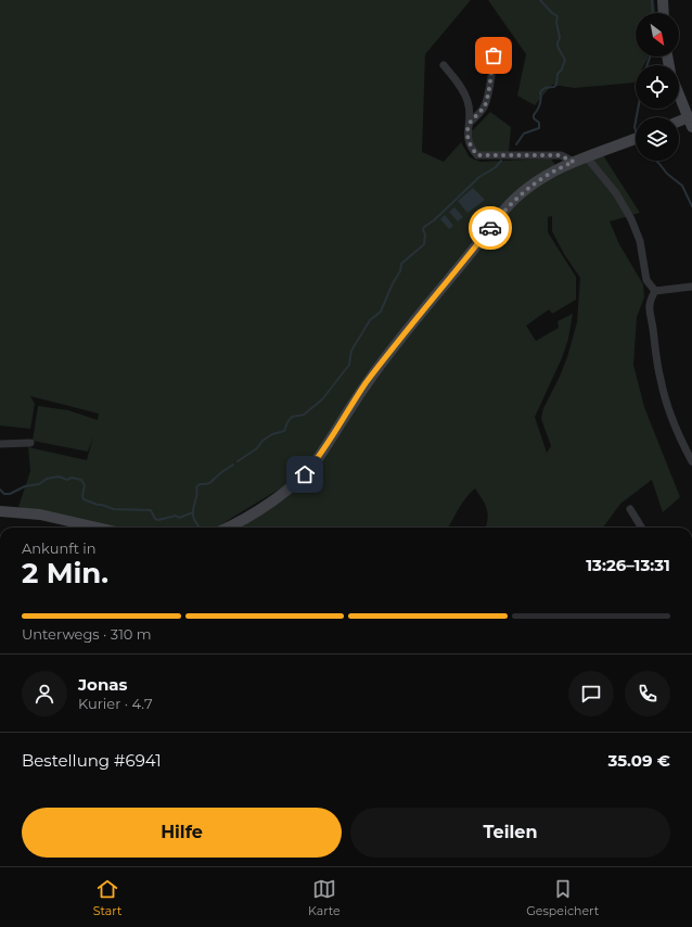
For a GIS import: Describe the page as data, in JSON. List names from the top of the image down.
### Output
{
  "north": "bottom right",
  "page": {
    "heading": ["2 Min.", "Ankunft in", "13:26–13:31"],
    "panel": [
      "Jonas",
      "Kurier · 4.7",
      "Bestellung #6941",
      "35.09 €"
    ],
    "bar": "Unterwegs · 310 m",
    "buttons": ["Hilfe", "Teilen"],
    "tabs": ["Start", "Karte", "Gespeichert"]
  }
}
